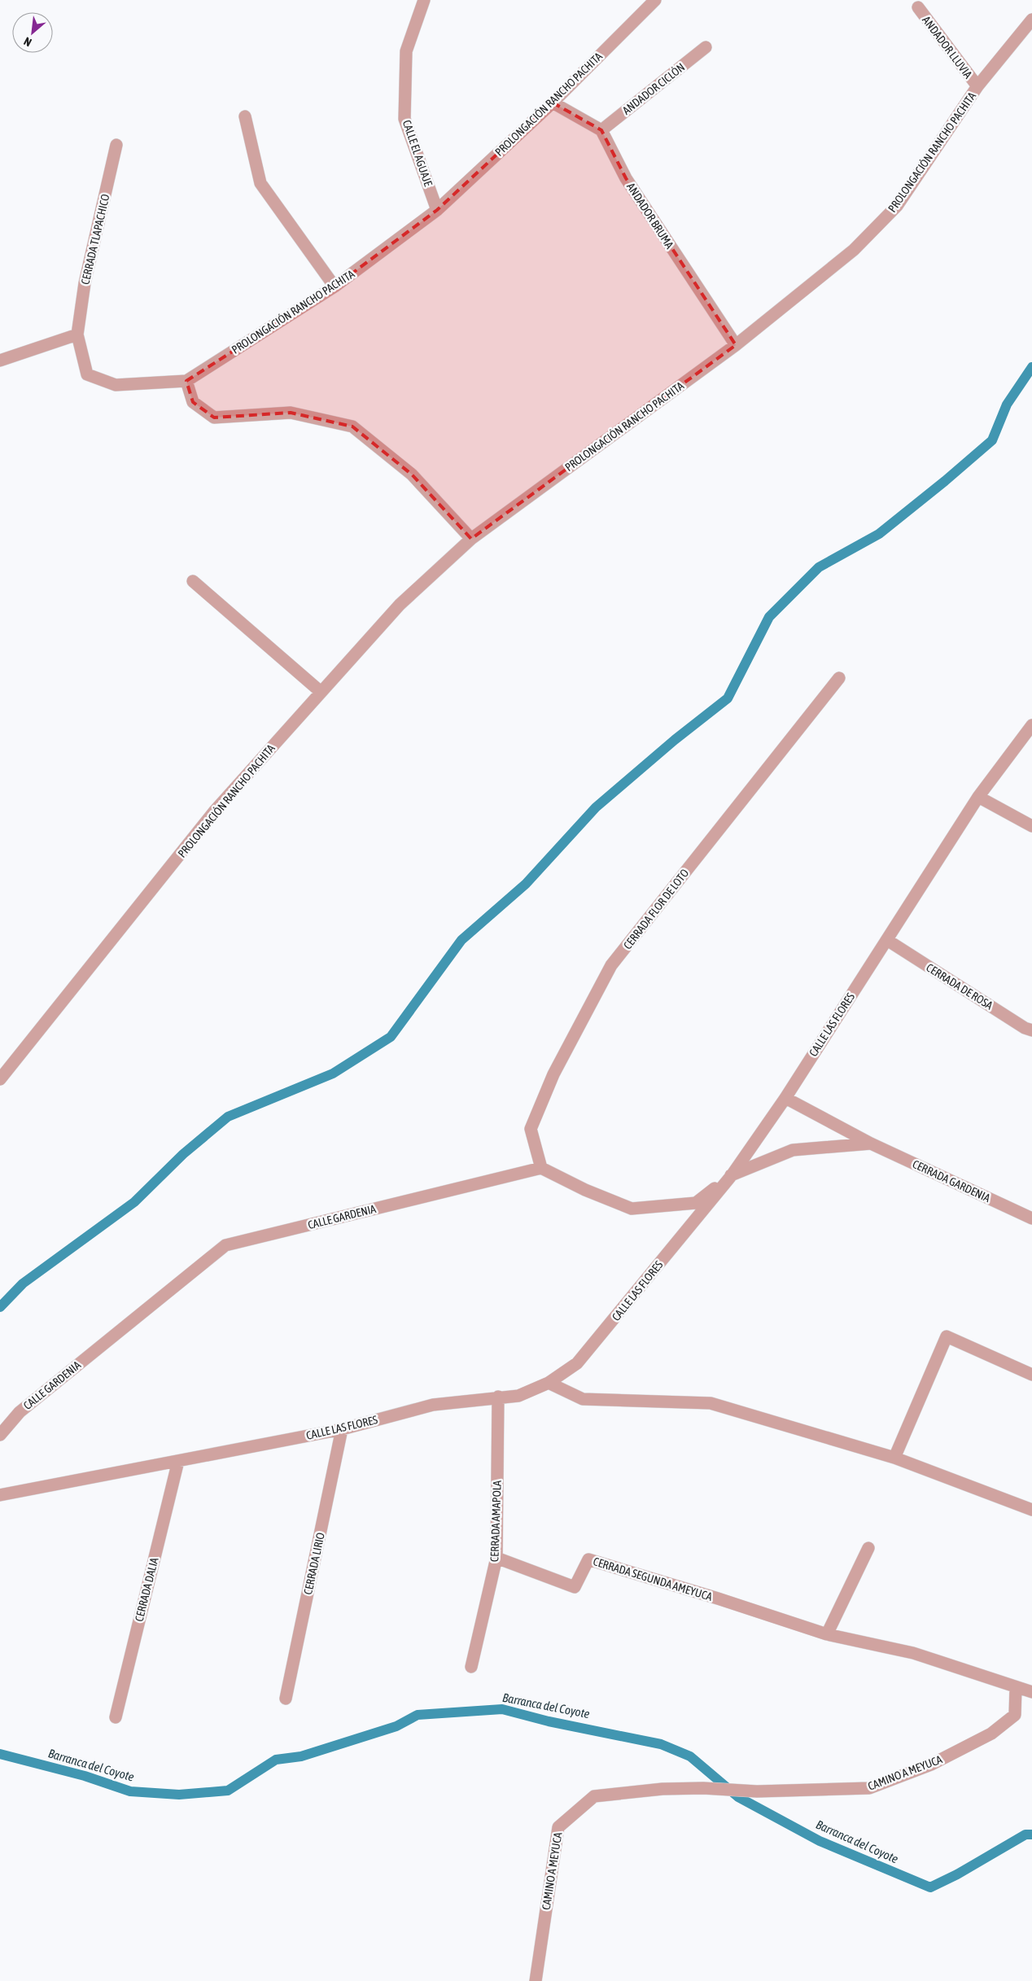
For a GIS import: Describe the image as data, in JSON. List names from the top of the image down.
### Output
{
  "streets": {
    "street": [
      "ANDADOR LLUVIA",
      "ANDADOR CICLÓN",
      "PROLONGACIÓN RANCHO PACHITA",
      "CALLE EL AGUAJE",
      "ANDADOR BRUMA",
      "CERRADA TLAPACHICO",
      "CERRADA FLOR DE LOTO",
      "CERRADA DE ROSA",
      "CALLE LAS FLORES",
      "CERRADA GARDENIA",
      "CALLE GARDENIA",
      "CERRADA AMAPOLA",
      "CERRADA LIRIO",
      "CERRADA SEGUNDA AMEYUCA",
      "CERRADA DALIA",
      "CAMINO A MEYUCA"
    ]
  },
  "crossings": [
    ["ANDADOR LLUVIA", "PROLONGACIÓN RANCHO PACHITA"],
    ["ANDADOR CICLÓN", "ANDADOR BRUMA"],
    ["PROLONGACIÓN RANCHO PACHITA", "CALLE EL AGUAJE"],
    ["PROLONGACIÓN RANCHO PACHITA", "ANDADOR BRUMA"],
    ["CERRADA FLOR DE LOTO", "CALLE GARDENIA"],
    ["CERRADA DE ROSA", "CALLE LAS FLORES"],
    ["CALLE LAS FLORES", "CERRADA GARDENIA"],
    ["CALLE LAS FLORES", "CERRADA AMAPOLA"],
    ["CALLE LAS FLORES", "CERRADA LIRIO"],
    ["CALLE LAS FLORES", "CERRADA DALIA"],
    ["CERRADA AMAPOLA", "CERRADA SEGUNDA AMEYUCA"],
    ["CERRADA SEGUNDA AMEYUCA", "CAMINO A MEYUCA"]
  ],
  "water": ["Barranca del Coyote"],
  "north": "bottom left"
}
